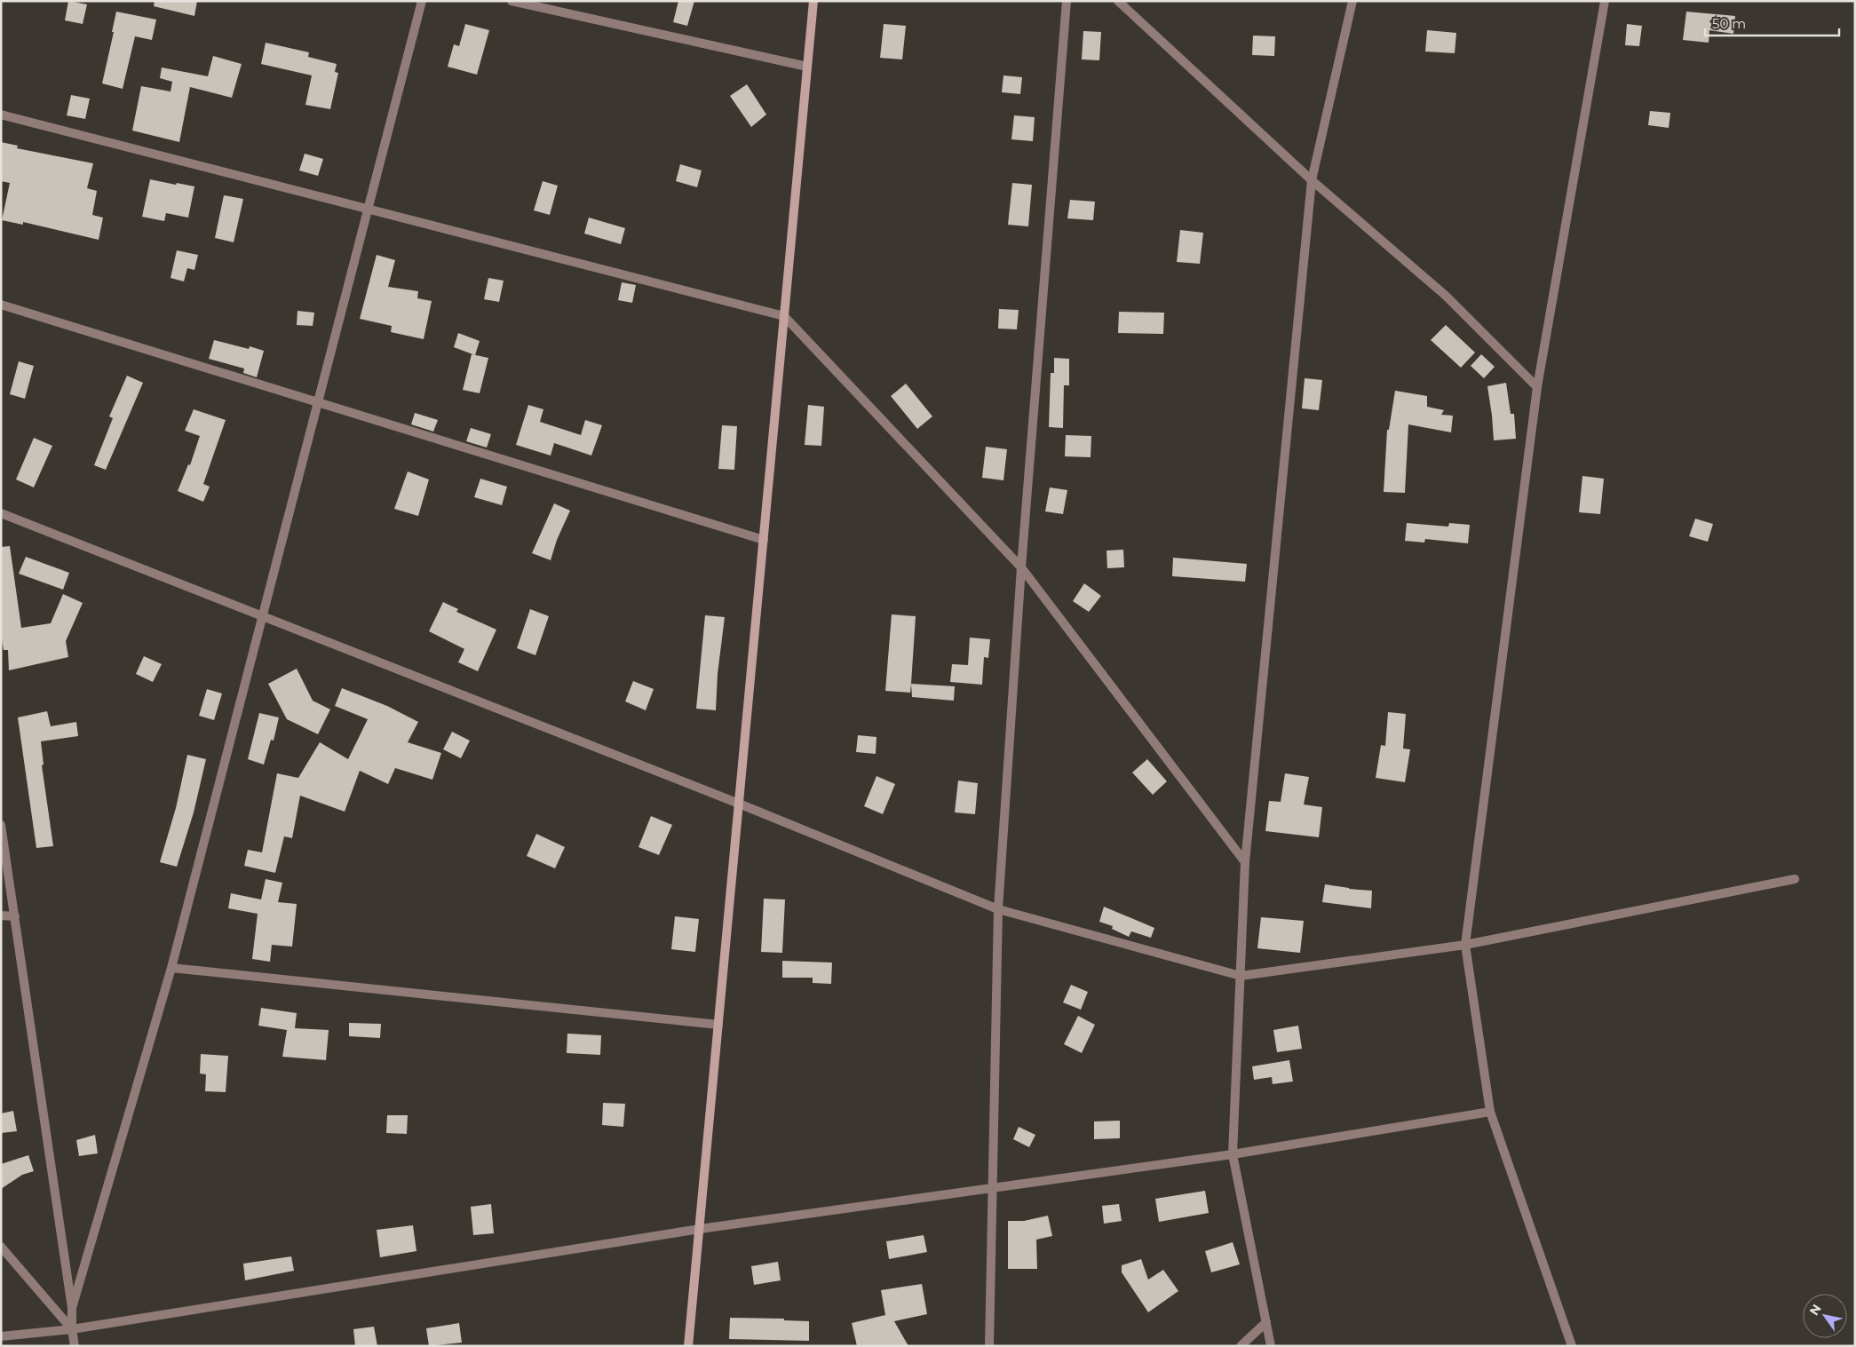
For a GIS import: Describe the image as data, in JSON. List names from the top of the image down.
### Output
{
  "scale_bar": "50 m",
  "north": "top left"
}
